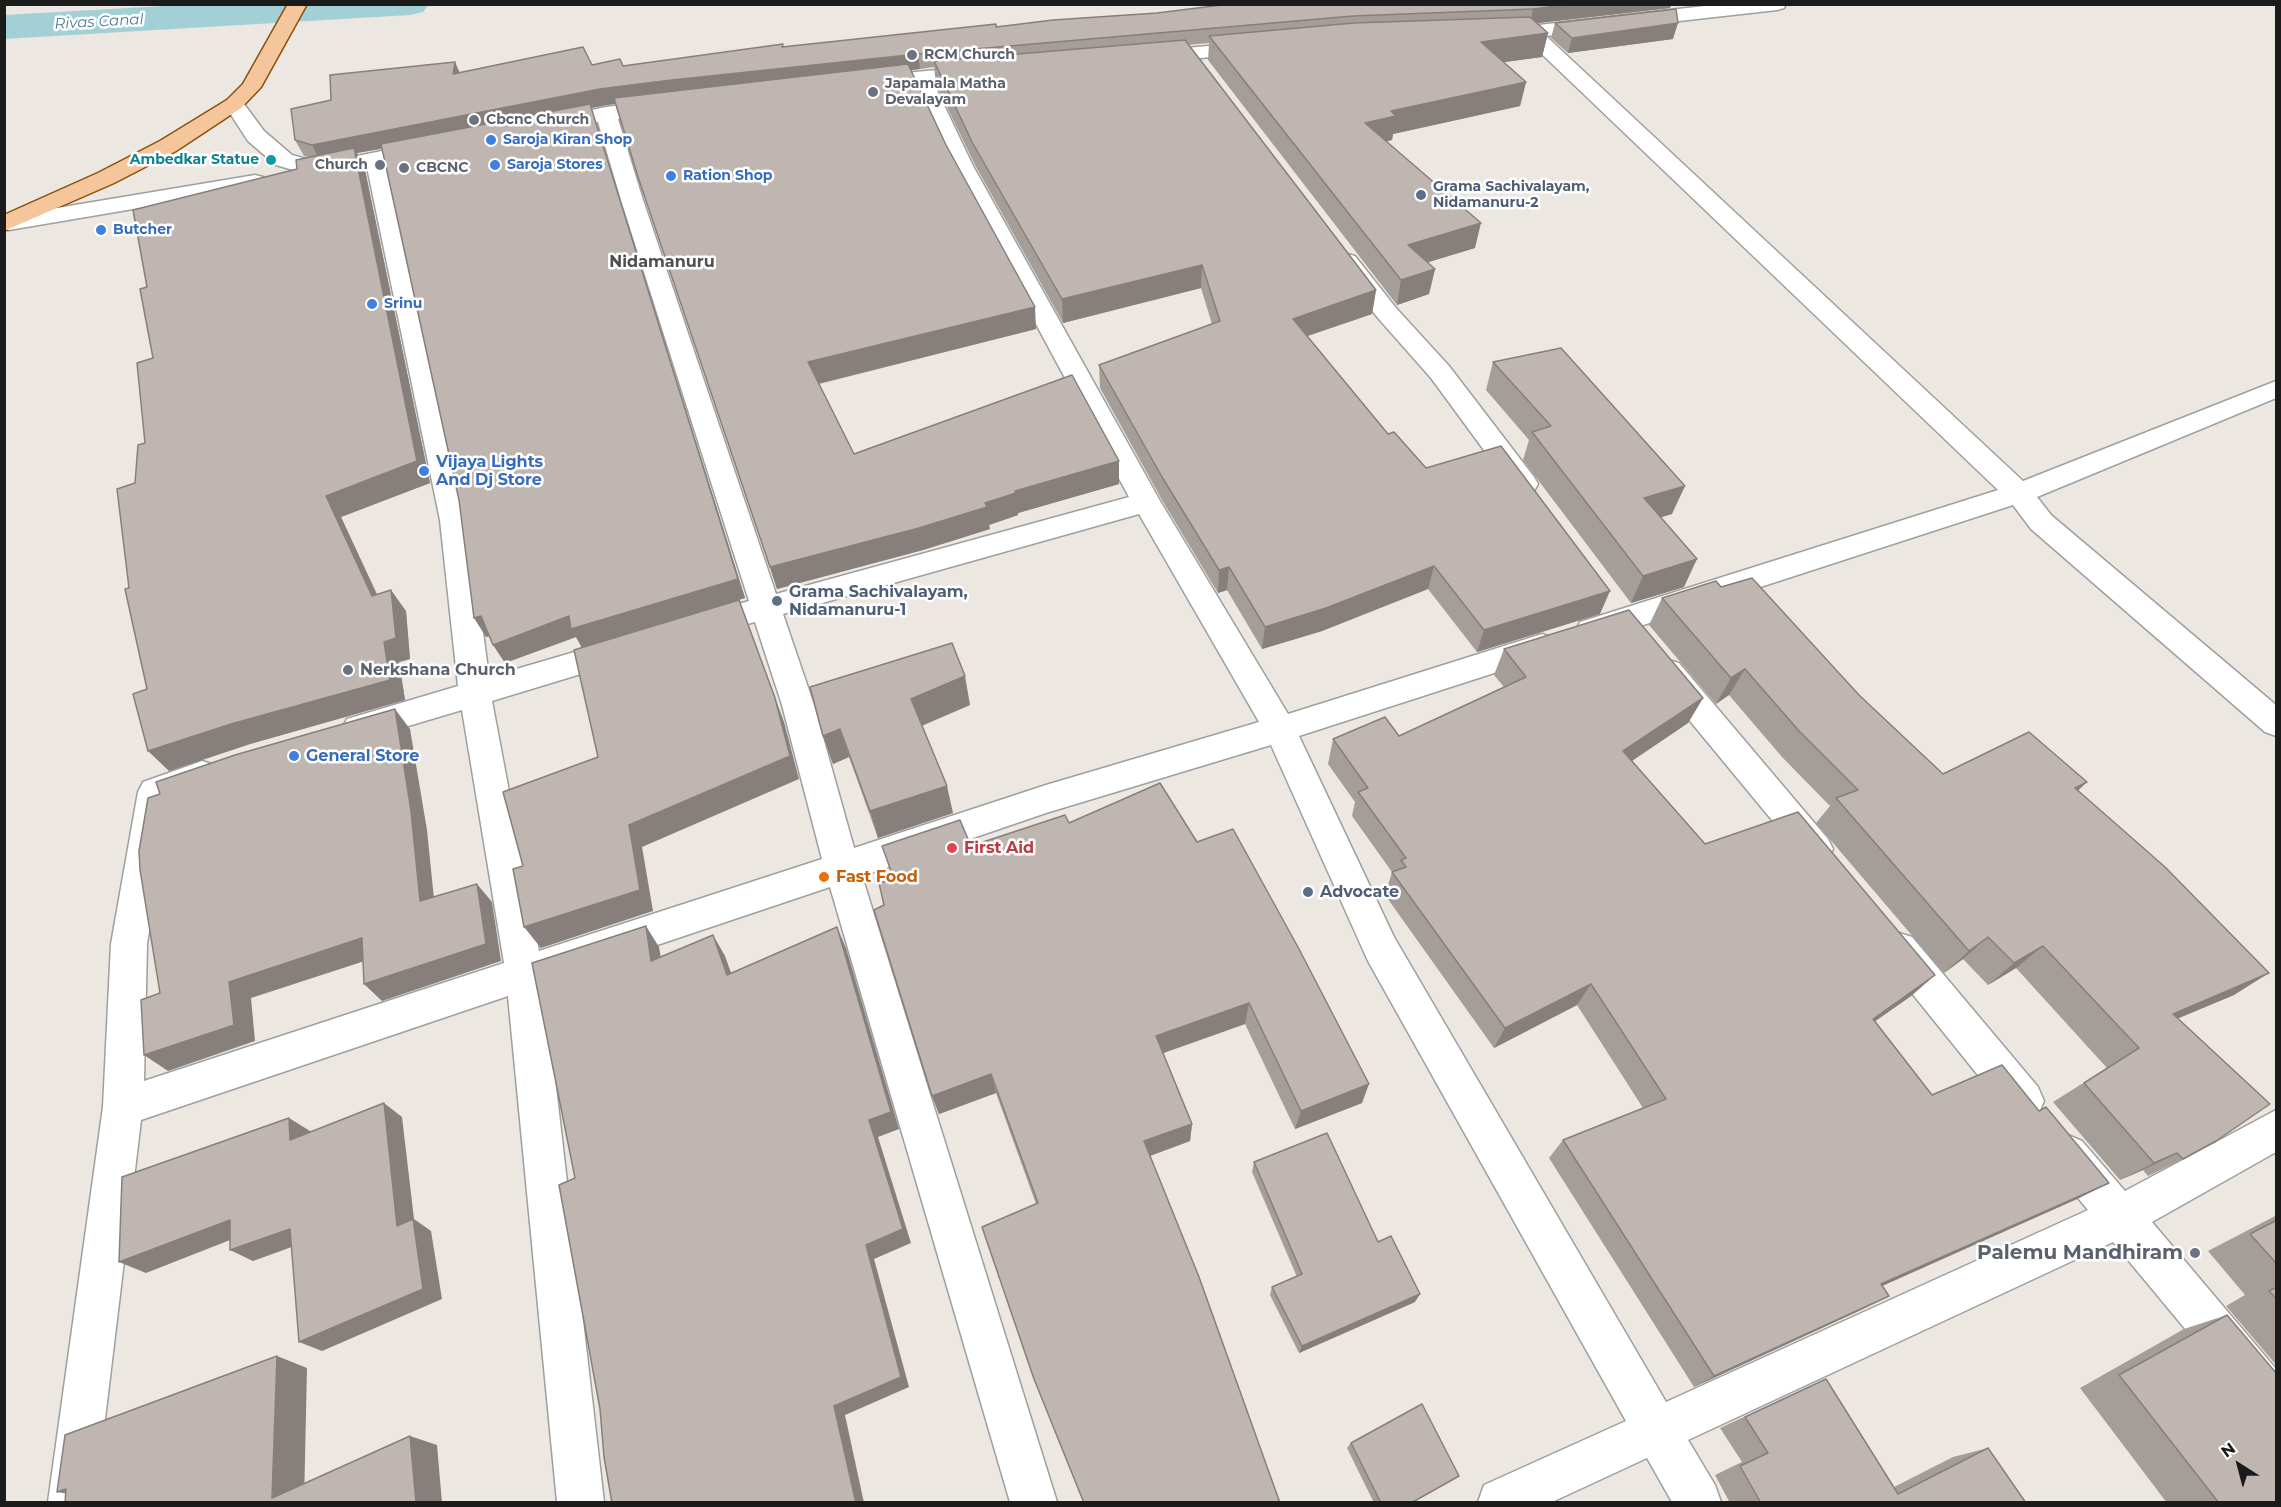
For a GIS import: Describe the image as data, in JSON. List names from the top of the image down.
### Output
{
  "districts": ["Nidamanuru"],
  "water": ["Rivas Canal"],
  "places": [
    "RCM Church",
    "Japamala Matha Devalayam",
    "Cbcnc Church",
    "Saroja Kiran Shop",
    "Ambedkar Statue",
    "Church",
    "Saroja Stores",
    "CBCNC",
    "Ration Shop",
    "Grama Sachivalayam, Nidamanuru-2",
    "Butcher",
    "Srinu",
    "Vijaya Lights And Dj Store",
    "Grama Sachivalayam, Nidamanuru-1",
    "Nerkshana Church",
    "General Store",
    "First Aid",
    "Fast Food",
    "Advocate",
    "Palemu Mandhiram"
  ],
  "north": "top left"
}
